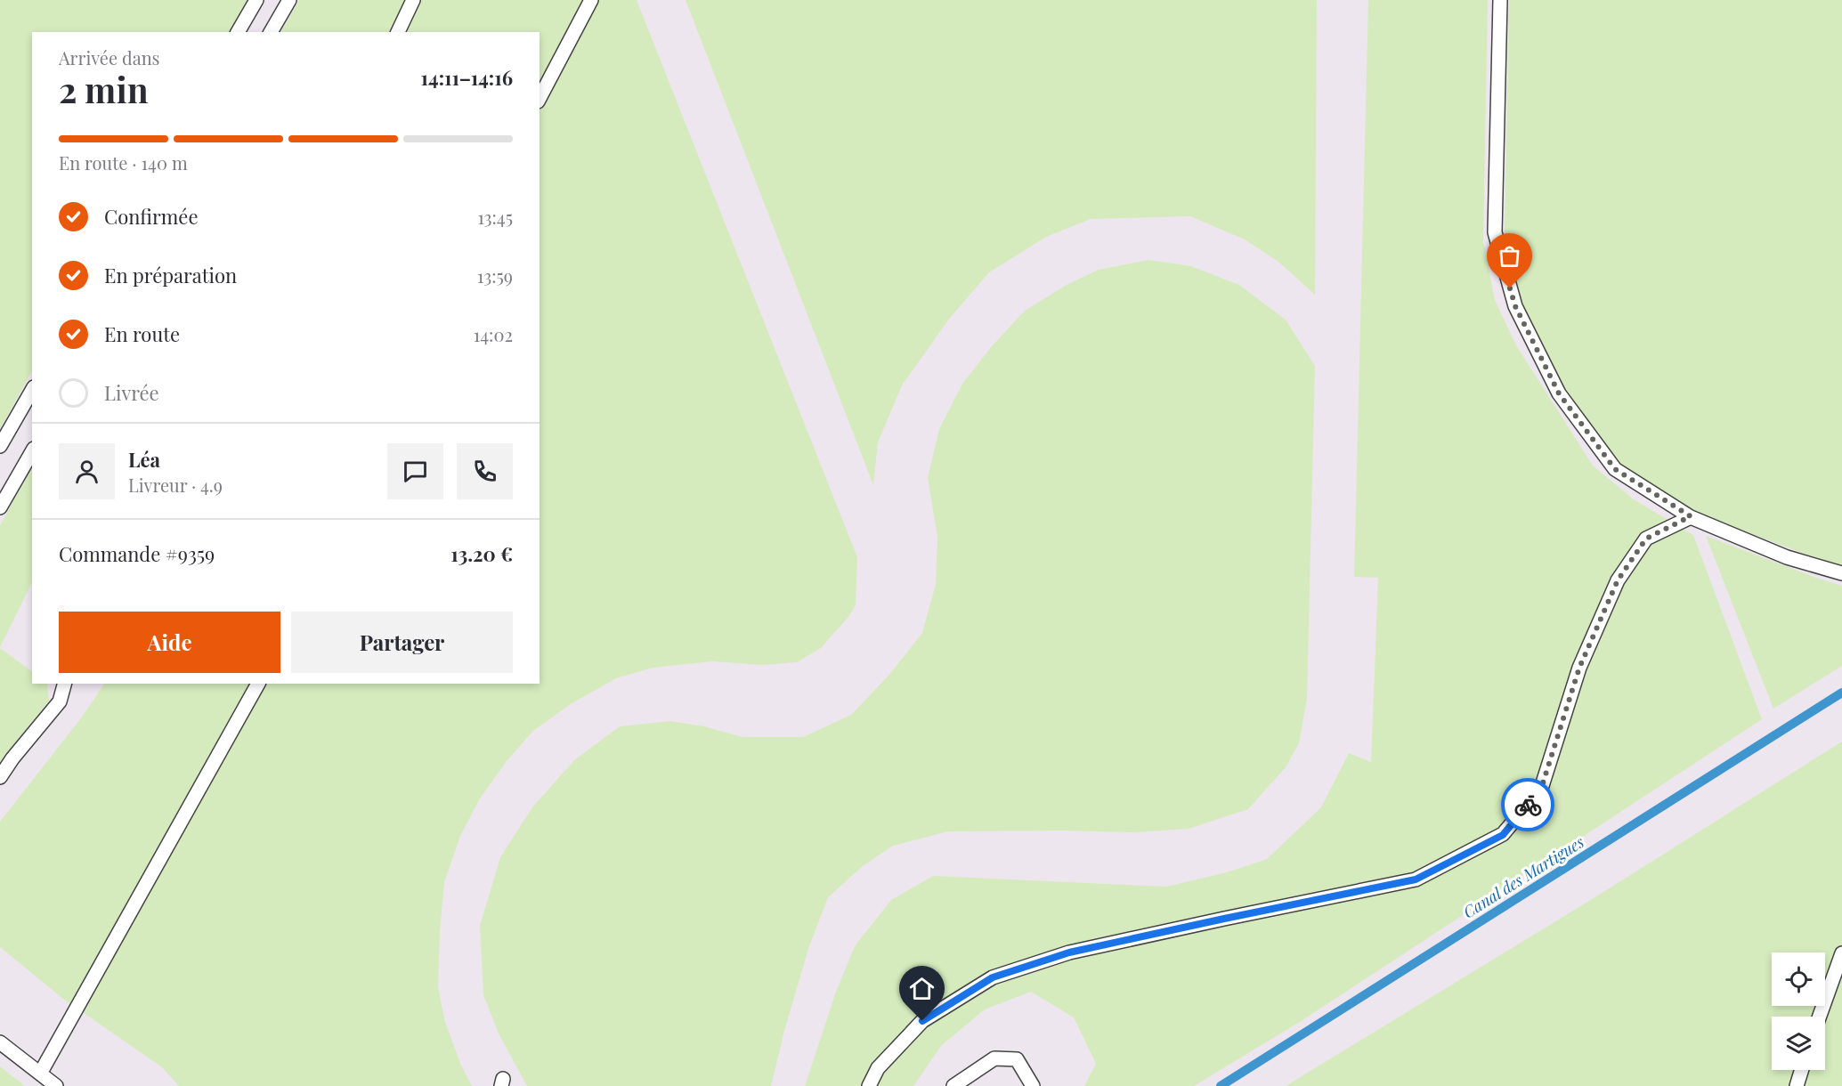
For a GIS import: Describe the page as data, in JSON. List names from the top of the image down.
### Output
{
  "water": ["Canal des Martigues"],
  "page": {
    "heading": ["2 min", "Arrivée dans", "14:11–14:16"],
    "panel": [
      "Léa",
      "Livreur · 4.9",
      "Commande #9359",
      "13.20 €"
    ],
    "bar": "En route · 140 m",
    "list": [
      ["Confirmée", "13:45"],
      ["En préparation", "13:59"],
      ["En route", "14:02"],
      "Livrée"
    ],
    "buttons": ["Aide", "Partager"]
  }
}
